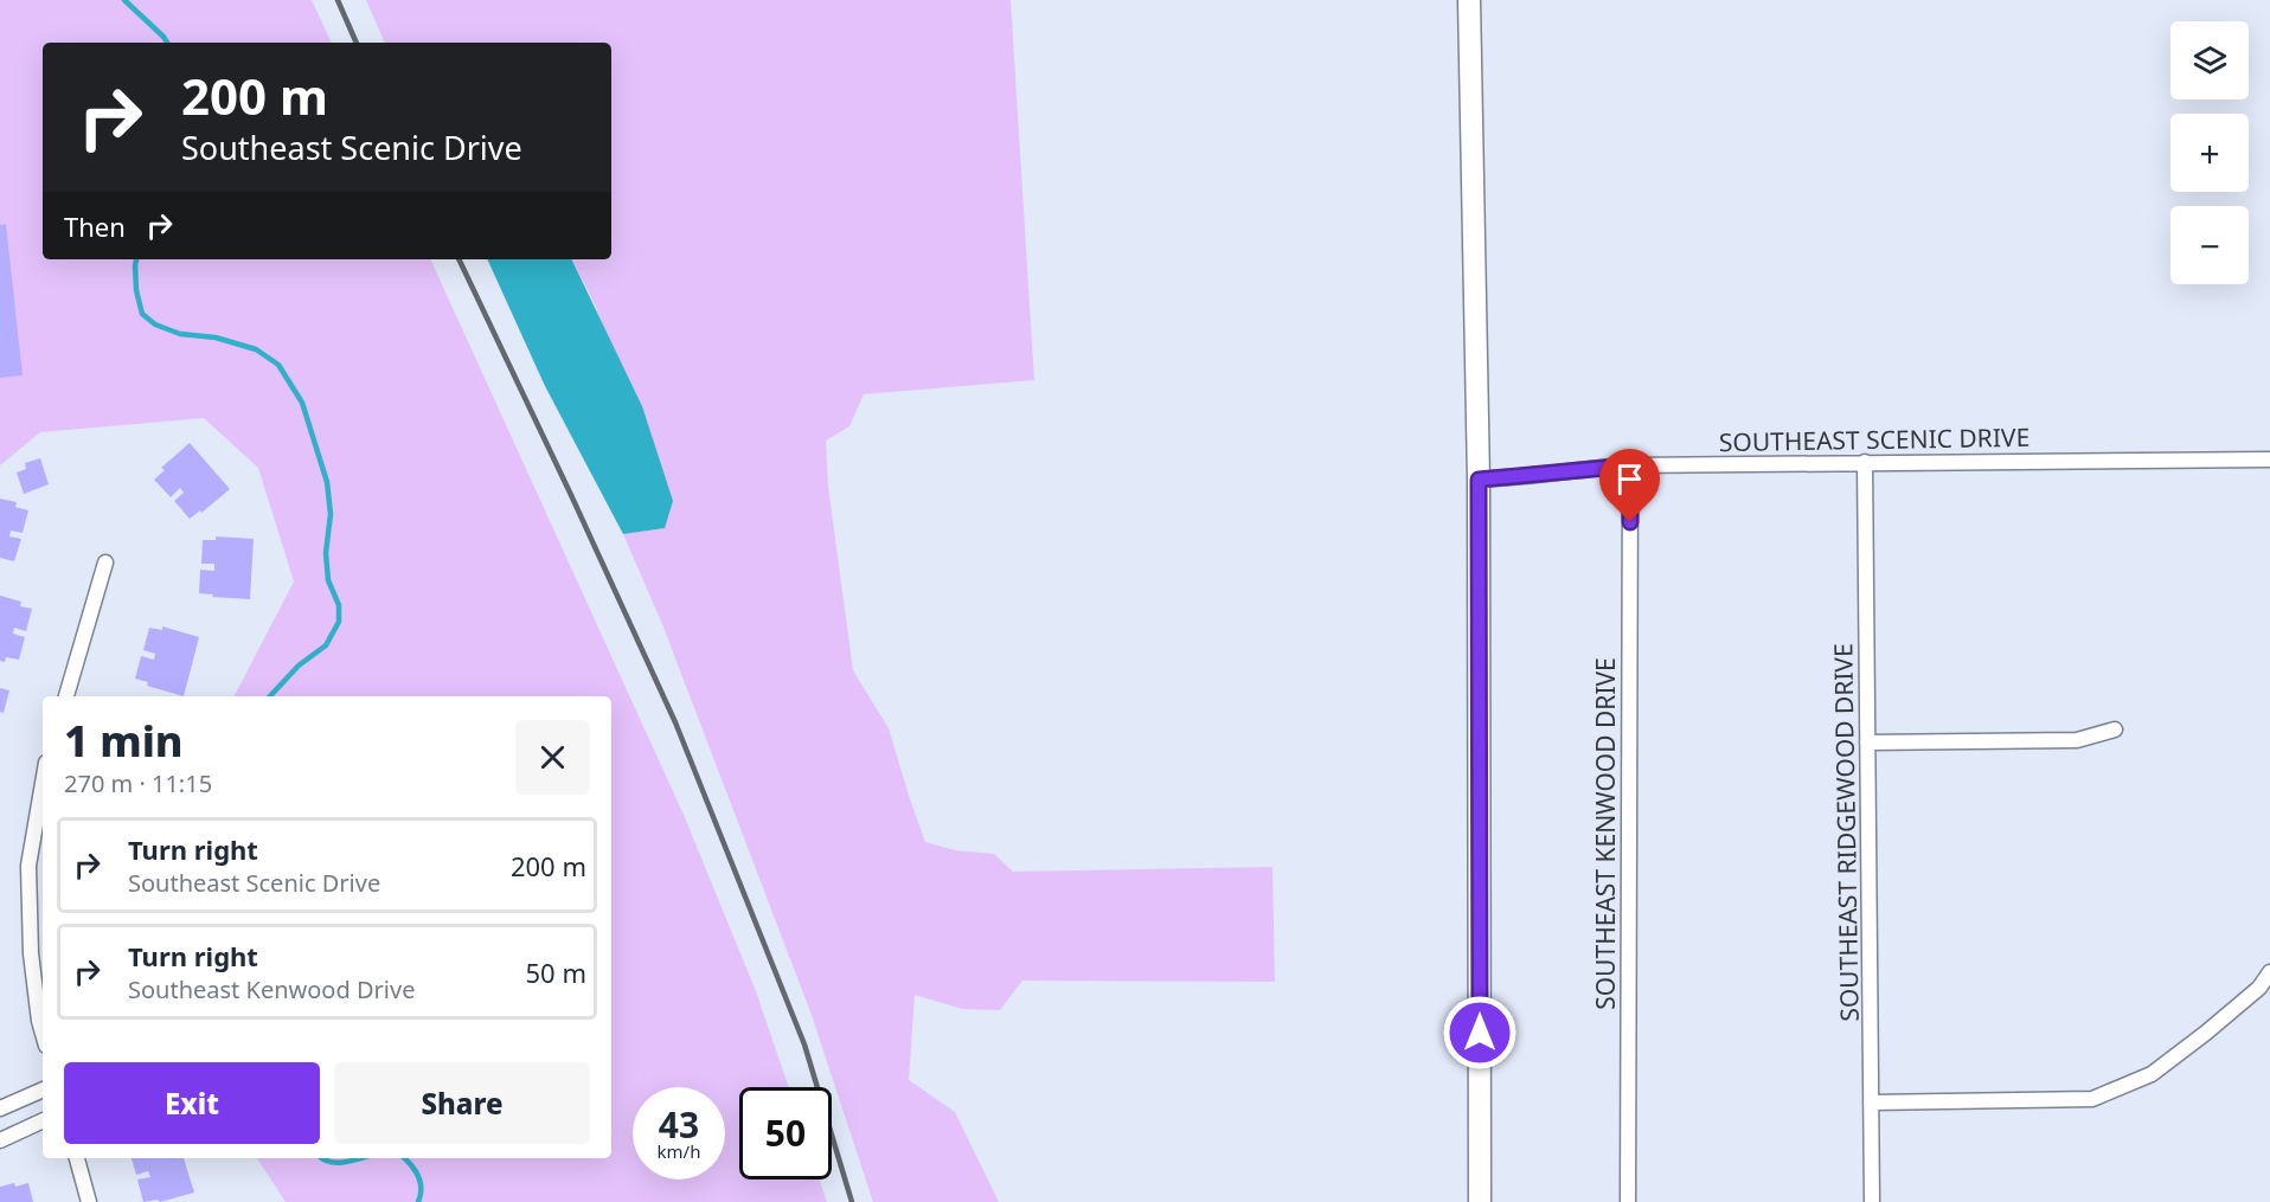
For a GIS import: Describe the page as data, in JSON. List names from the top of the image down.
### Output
{
  "streets": {
    "street": ["SOUTHEAST SCENIC DRIVE", "SOUTHEAST RIDGEWOOD DRIVE", "SOUTHEAST KENWOOD DRIVE"]
  },
  "crossings": [
    ["SOUTHEAST SCENIC DRIVE", "SOUTHEAST RIDGEWOOD DRIVE"],
    ["SOUTHEAST SCENIC DRIVE", "SOUTHEAST KENWOOD DRIVE"]
  ],
  "page": {
    "map_buttons": ["+", "−"],
    "turn": ["200 m", "Southeast Scenic Drive"],
    "then": "Then",
    "heading": ["1 min", "270 m · 11:15"],
    "list": [
      {
        "name": "Turn right",
        "note": "Southeast Scenic Drive",
        "value": "200 m"
      },
      {
        "name": "Turn right",
        "note": "Southeast Kenwood Drive",
        "value": "50 m"
      }
    ],
    "buttons": ["Exit", "Share"],
    "speed": "43 km/h",
    "limit": "50"
  }
}
